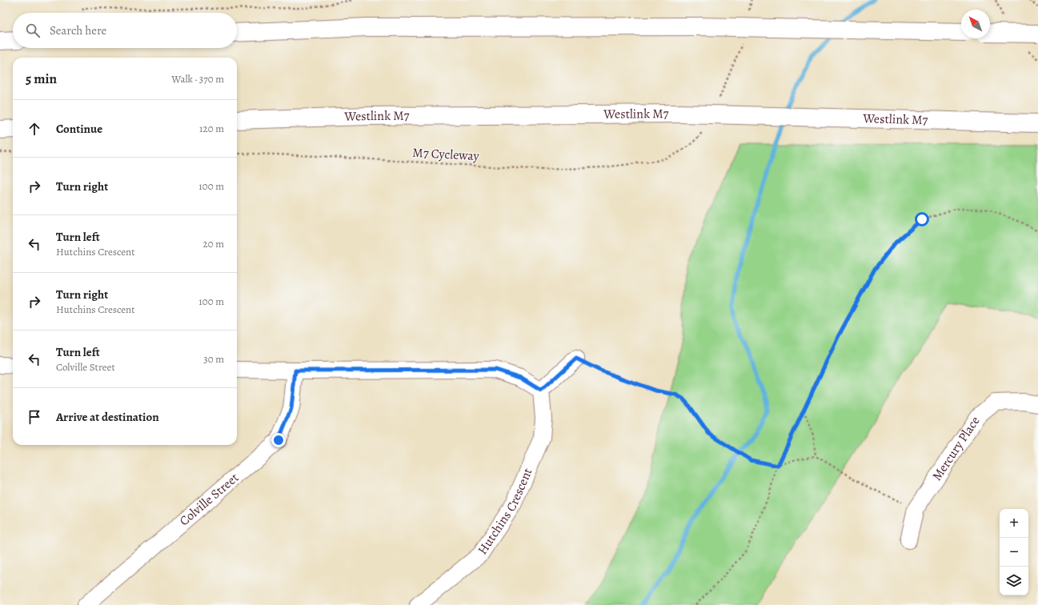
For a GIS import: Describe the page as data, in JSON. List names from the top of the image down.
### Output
{
  "streets": {
    "highway": ["Westlink M7"],
    "street": ["Mercury Place", "Colville Street", "Hutchins Crescent"],
    "path": ["M7 Cycleway"]
  },
  "north": "top left",
  "page": {
    "search": "Search here",
    "heading": ["5 min", "Walk · 370 m"],
    "list": [
      ["Continue", "120 m"],
      ["Turn right", "100 m"],
      ["Turn left", "Hutchins Crescent", "20 m"],
      ["Turn right", "Hutchins Crescent", "100 m"],
      ["Turn left", "Colville Street", "30 m"],
      "Arrive at destination"
    ],
    "map_buttons": ["+", "−"]
  }
}
